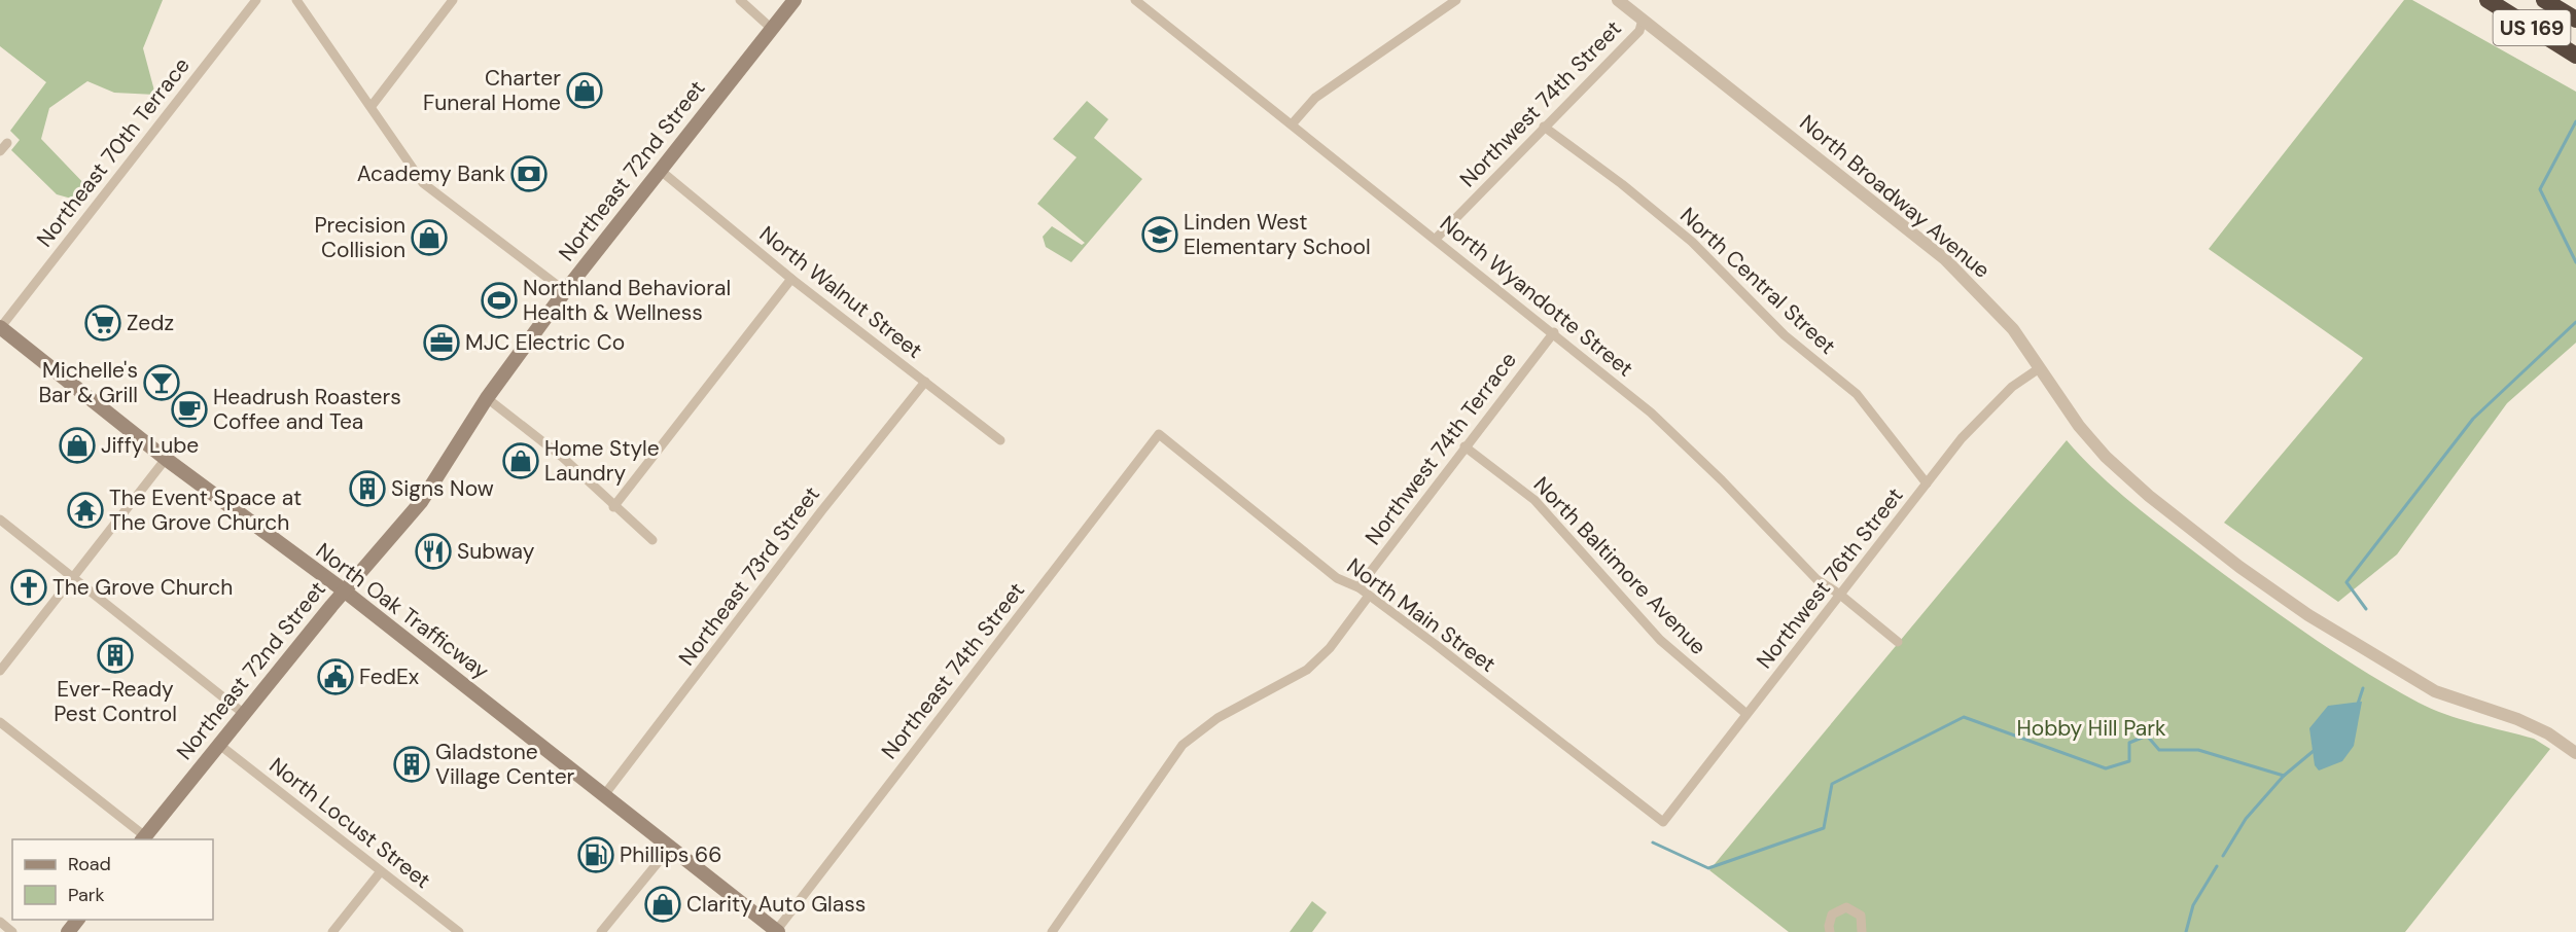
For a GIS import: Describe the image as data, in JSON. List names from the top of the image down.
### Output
{
  "streets": {
    "highway": ["US 169"],
    "main road": ["Northeast 72nd Street", "North Oak Trafficway"],
    "street": [
      "Northwest 74th Street",
      "Northeast 70th Terrace",
      "North Broadway Avenue",
      "North Central Street",
      "North Walnut Street",
      "North Wyandotte Street",
      "Northwest 74th Terrace",
      "North Baltimore Avenue",
      "Northeast 73rd Street",
      "Northwest 76th Street",
      "North Main Street",
      "Northeast 74th Street",
      "North Locust Street"
    ]
  },
  "crossings": [
    ["Northwest 74th Street", "North Broadway Avenue"],
    ["Northwest 74th Street", "North Central Street"],
    ["Northwest 74th Street", "North Wyandotte Street"],
    ["Northeast 70th Terrace", "North Oak Trafficway"],
    ["Northeast 72nd Street", "North Walnut Street"],
    ["Northeast 72nd Street", "North Oak Trafficway"],
    ["Northeast 72nd Street", "North Locust Street"],
    ["North Broadway Avenue", "Northwest 76th Street"],
    ["North Central Street", "Northwest 76th Street"],
    ["North Walnut Street", "Northeast 73rd Street"],
    ["North Wyandotte Street", "Northwest 74th Terrace"],
    ["North Wyandotte Street", "Northwest 76th Street"],
    ["Northwest 74th Terrace", "North Baltimore Avenue"],
    ["Northwest 74th Terrace", "North Main Street"],
    ["North Baltimore Avenue", "Northwest 76th Street"],
    ["Northeast 73rd Street", "North Oak Trafficway"],
    ["Northwest 76th Street", "North Main Street"],
    ["North Oak Trafficway", "Northeast 74th Street"],
    ["North Main Street", "Northeast 74th Street"]
  ],
  "parks": ["Hobby Hill Park"],
  "places": {
    "shop": [
      "Charter Funeral Home",
      "Precision Collision",
      "Jiffy Lube",
      "Home Style Laundry",
      "Clarity Auto Glass"
    ],
    "bank": ["Academy Bank"],
    "school or university": ["Linden West Elementary School"],
    "sports": ["Northland Behavioral Health & Wellness"],
    "supermarket": ["Zedz"],
    "office": ["MJC Electric Co"],
    "bar": ["Michelle's Bar & Grill"],
    "cafe": ["Headrush Roasters Coffee and Tea"],
    "building": ["Signs Now", "Ever-Ready Pest Control", "Gladstone Village Center"],
    "temple": ["The Event Space at The Grove Church"],
    "restaurant": ["Subway"],
    "church": ["The Grove Church"],
    "public building": ["FedEx"],
    "fuel station": ["Phillips 66"]
  },
  "legend": ["Road", "Park"]
}
